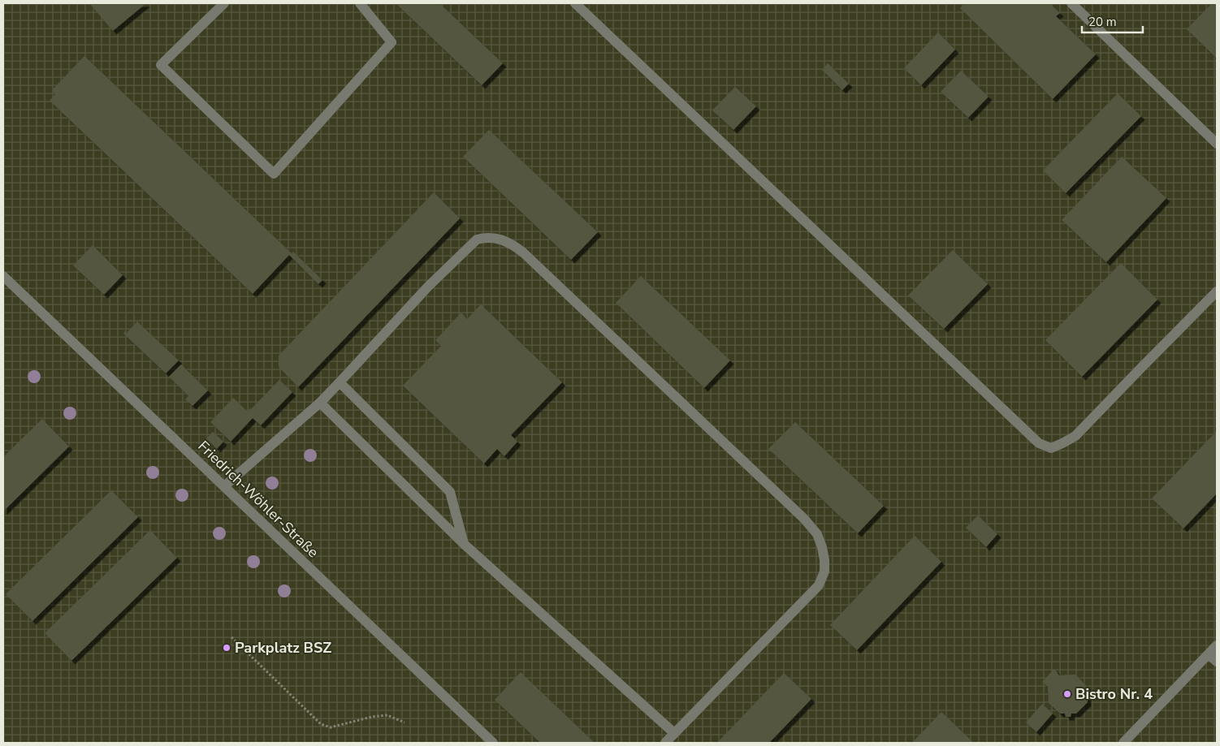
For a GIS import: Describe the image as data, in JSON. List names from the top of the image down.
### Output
{
  "streets": {
    "street": ["Friedrich-Wöhler-Straße"]
  },
  "places": ["Parkplatz BSZ", "Bistro Nr. 4"],
  "scale_bar": "20 m"
}
